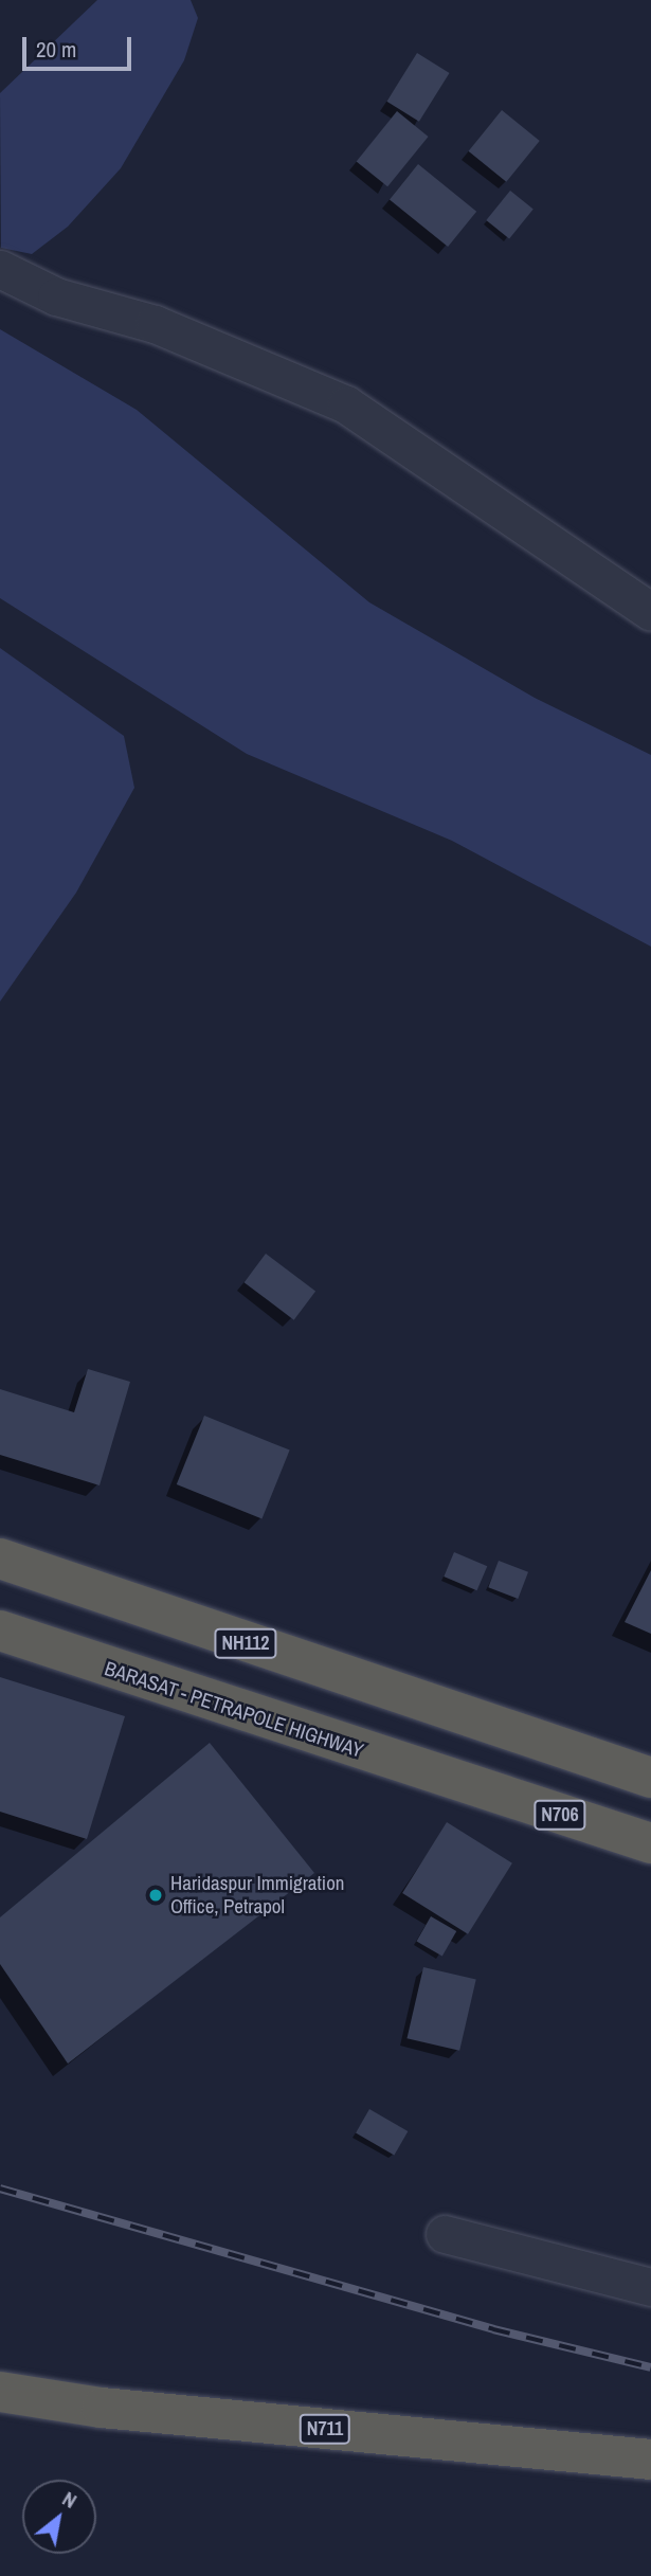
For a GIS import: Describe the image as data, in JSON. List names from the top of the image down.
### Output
{
  "streets": {
    "highway": [
      "NH112",
      "BARASAT - PETRAPOLE HIGHWAY",
      "N706",
      "N711"
    ]
  },
  "places": ["Haridaspur Immigration Office, Petrapol"],
  "scale_bar": "20 m",
  "north": "top right"
}
